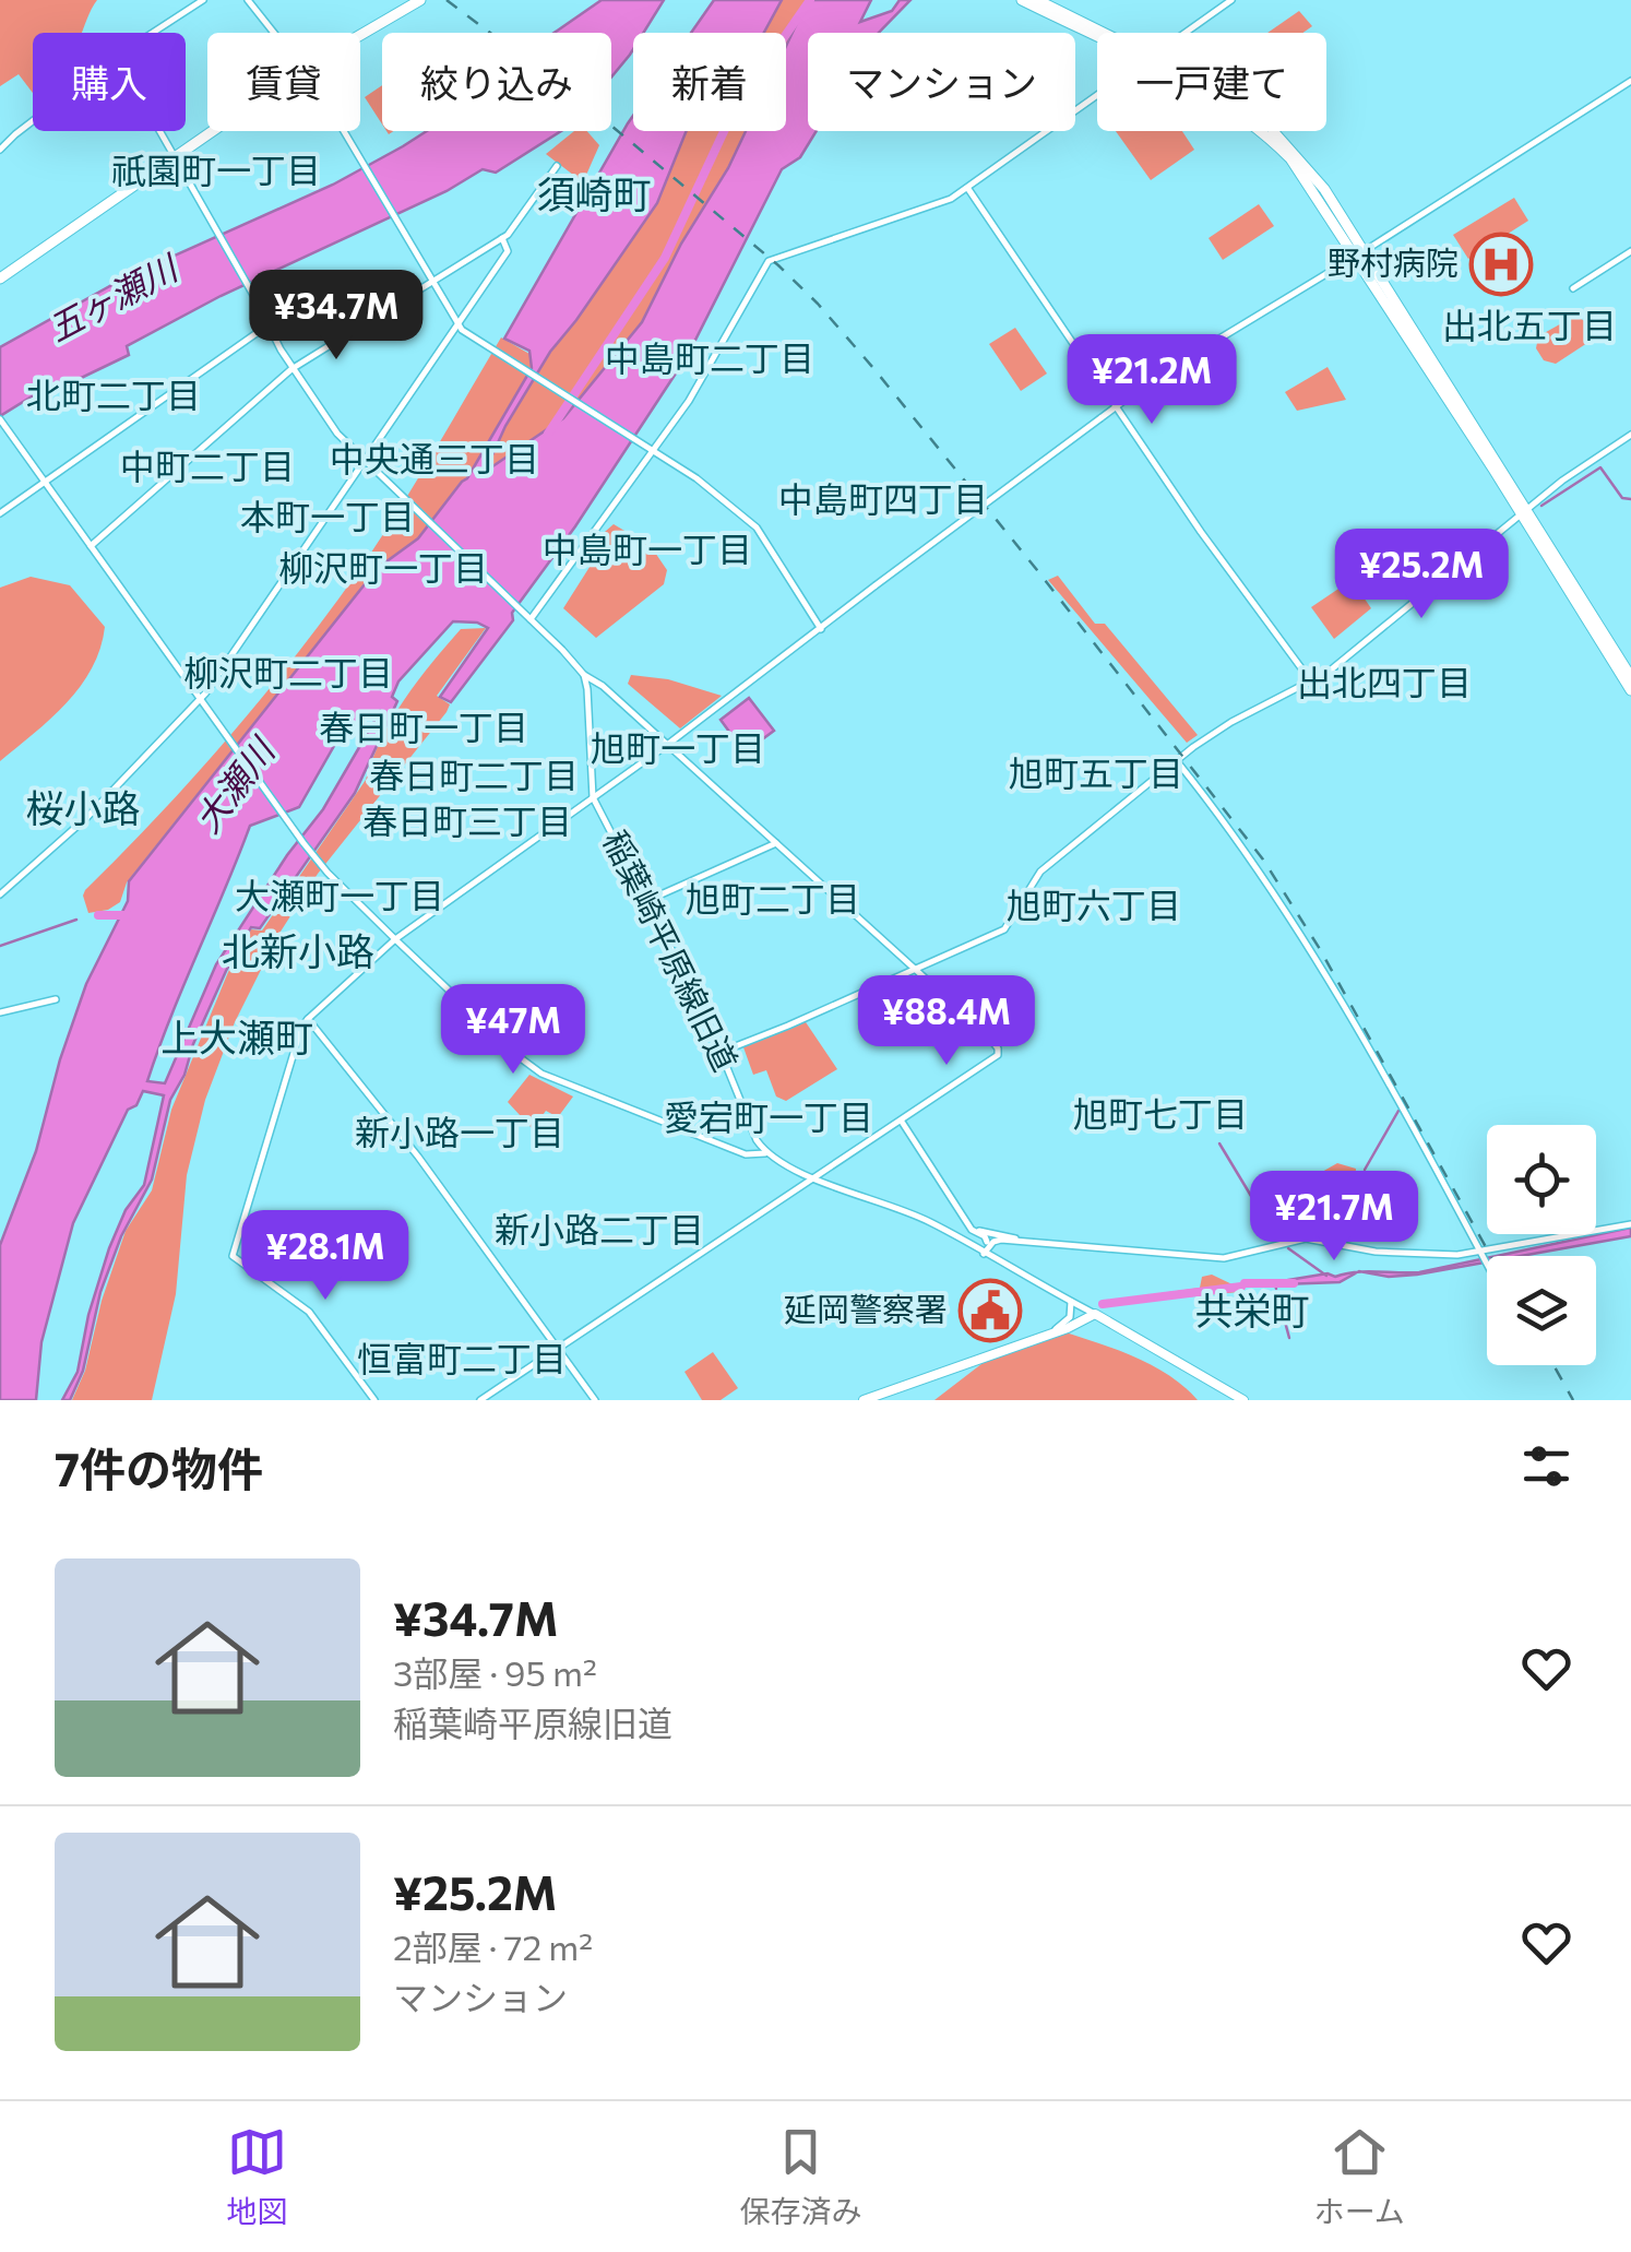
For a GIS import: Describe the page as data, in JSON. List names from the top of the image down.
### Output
{
  "streets": {
    "street": ["稲葉崎平原線旧道"]
  },
  "districts": [
    "祇園町一丁目",
    "須崎町",
    "出北五丁目",
    "中島町二丁目",
    "北町二丁目",
    "中央通三丁目",
    "中町二丁目",
    "中島町四丁目",
    "本町一丁目",
    "中島町一丁目",
    "柳沢町一丁目",
    "柳沢町二丁目",
    "出北四丁目",
    "春日町一丁目",
    "旭町一丁目",
    "旭町五丁目",
    "春日町二丁目",
    "桜小路",
    "春日町三丁目",
    "大瀬町一丁目",
    "旭町二丁目",
    "旭町六丁目",
    "北新小路",
    "上大瀬町",
    "旭町七丁目",
    "愛宕町一丁目",
    "新小路一丁目",
    "新小路二丁目",
    "共栄町",
    "恒富町二丁目"
  ],
  "water": ["五ヶ瀬川", "大瀬川"],
  "places": {
    "hospital": ["野村病院"],
    "public building": ["延岡警察署"]
  },
  "page": {
    "chip": [
      "購入",
      "賃貸",
      "絞り込み",
      "新着",
      "マンション",
      "一戸建て"
    ],
    "price": [
      "¥34.7M",
      "¥21.2M",
      "¥25.2M",
      "¥88.4M",
      "¥47M",
      "¥21.7M",
      "¥28.1M"
    ],
    "heading": "7件の物件",
    "list": [
      {
        "name": "¥34.7M",
        "note": "3部屋 · 95 m² · 稲葉崎平原線旧道"
      },
      {
        "name": "¥25.2M",
        "note": "2部屋 · 72 m² · マンション"
      }
    ],
    "tabs": ["地図", "保存済み", "ホーム"]
  }
}
